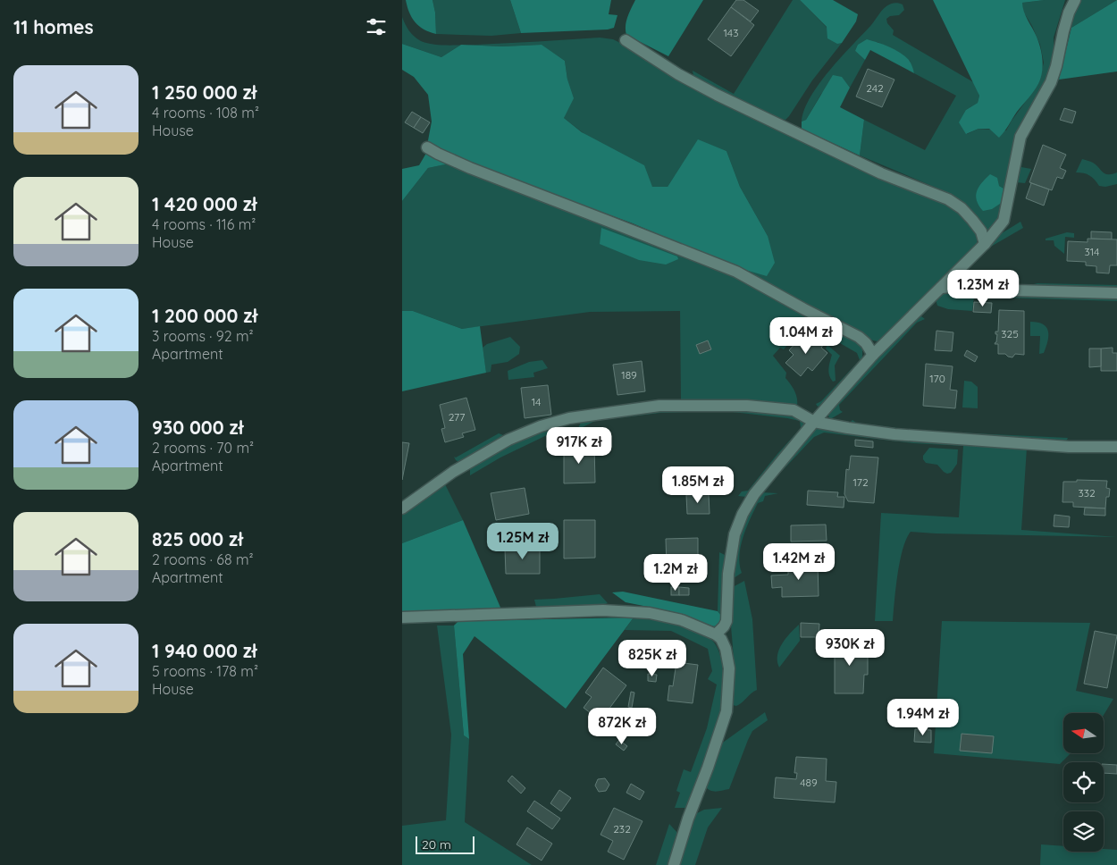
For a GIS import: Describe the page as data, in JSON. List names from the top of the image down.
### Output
{
  "house_numbers": [
    "143",
    "242",
    "314",
    "325",
    "189",
    "170",
    "14",
    "277",
    "172",
    "332",
    "489",
    "232"
  ],
  "scale_bar": "20 m",
  "north": "left",
  "page": {
    "heading": "11 homes",
    "list": [
      {
        "name": "1 250 000 zł",
        "note": "4 rooms · 108 m² · House"
      },
      {
        "name": "1 420 000 zł",
        "note": "4 rooms · 116 m² · House"
      },
      {
        "name": "1 200 000 zł",
        "note": "3 rooms · 92 m² · Apartment"
      },
      {
        "name": "930 000 zł",
        "note": "2 rooms · 70 m² · Apartment"
      },
      {
        "name": "825 000 zł",
        "note": "2 rooms · 68 m² · Apartment"
      },
      {
        "name": "1 940 000 zł",
        "note": "5 rooms · 178 m² · House"
      }
    ],
    "price": [
      "1.23M zł",
      "1.04M zł",
      "917K zł",
      "1.85M zł",
      "1.25M zł",
      "1.42M zł",
      "1.2M zł",
      "930K zł",
      "825K zł",
      "1.94M zł",
      "872K zł"
    ],
    "scale": "20 m"
  }
}
